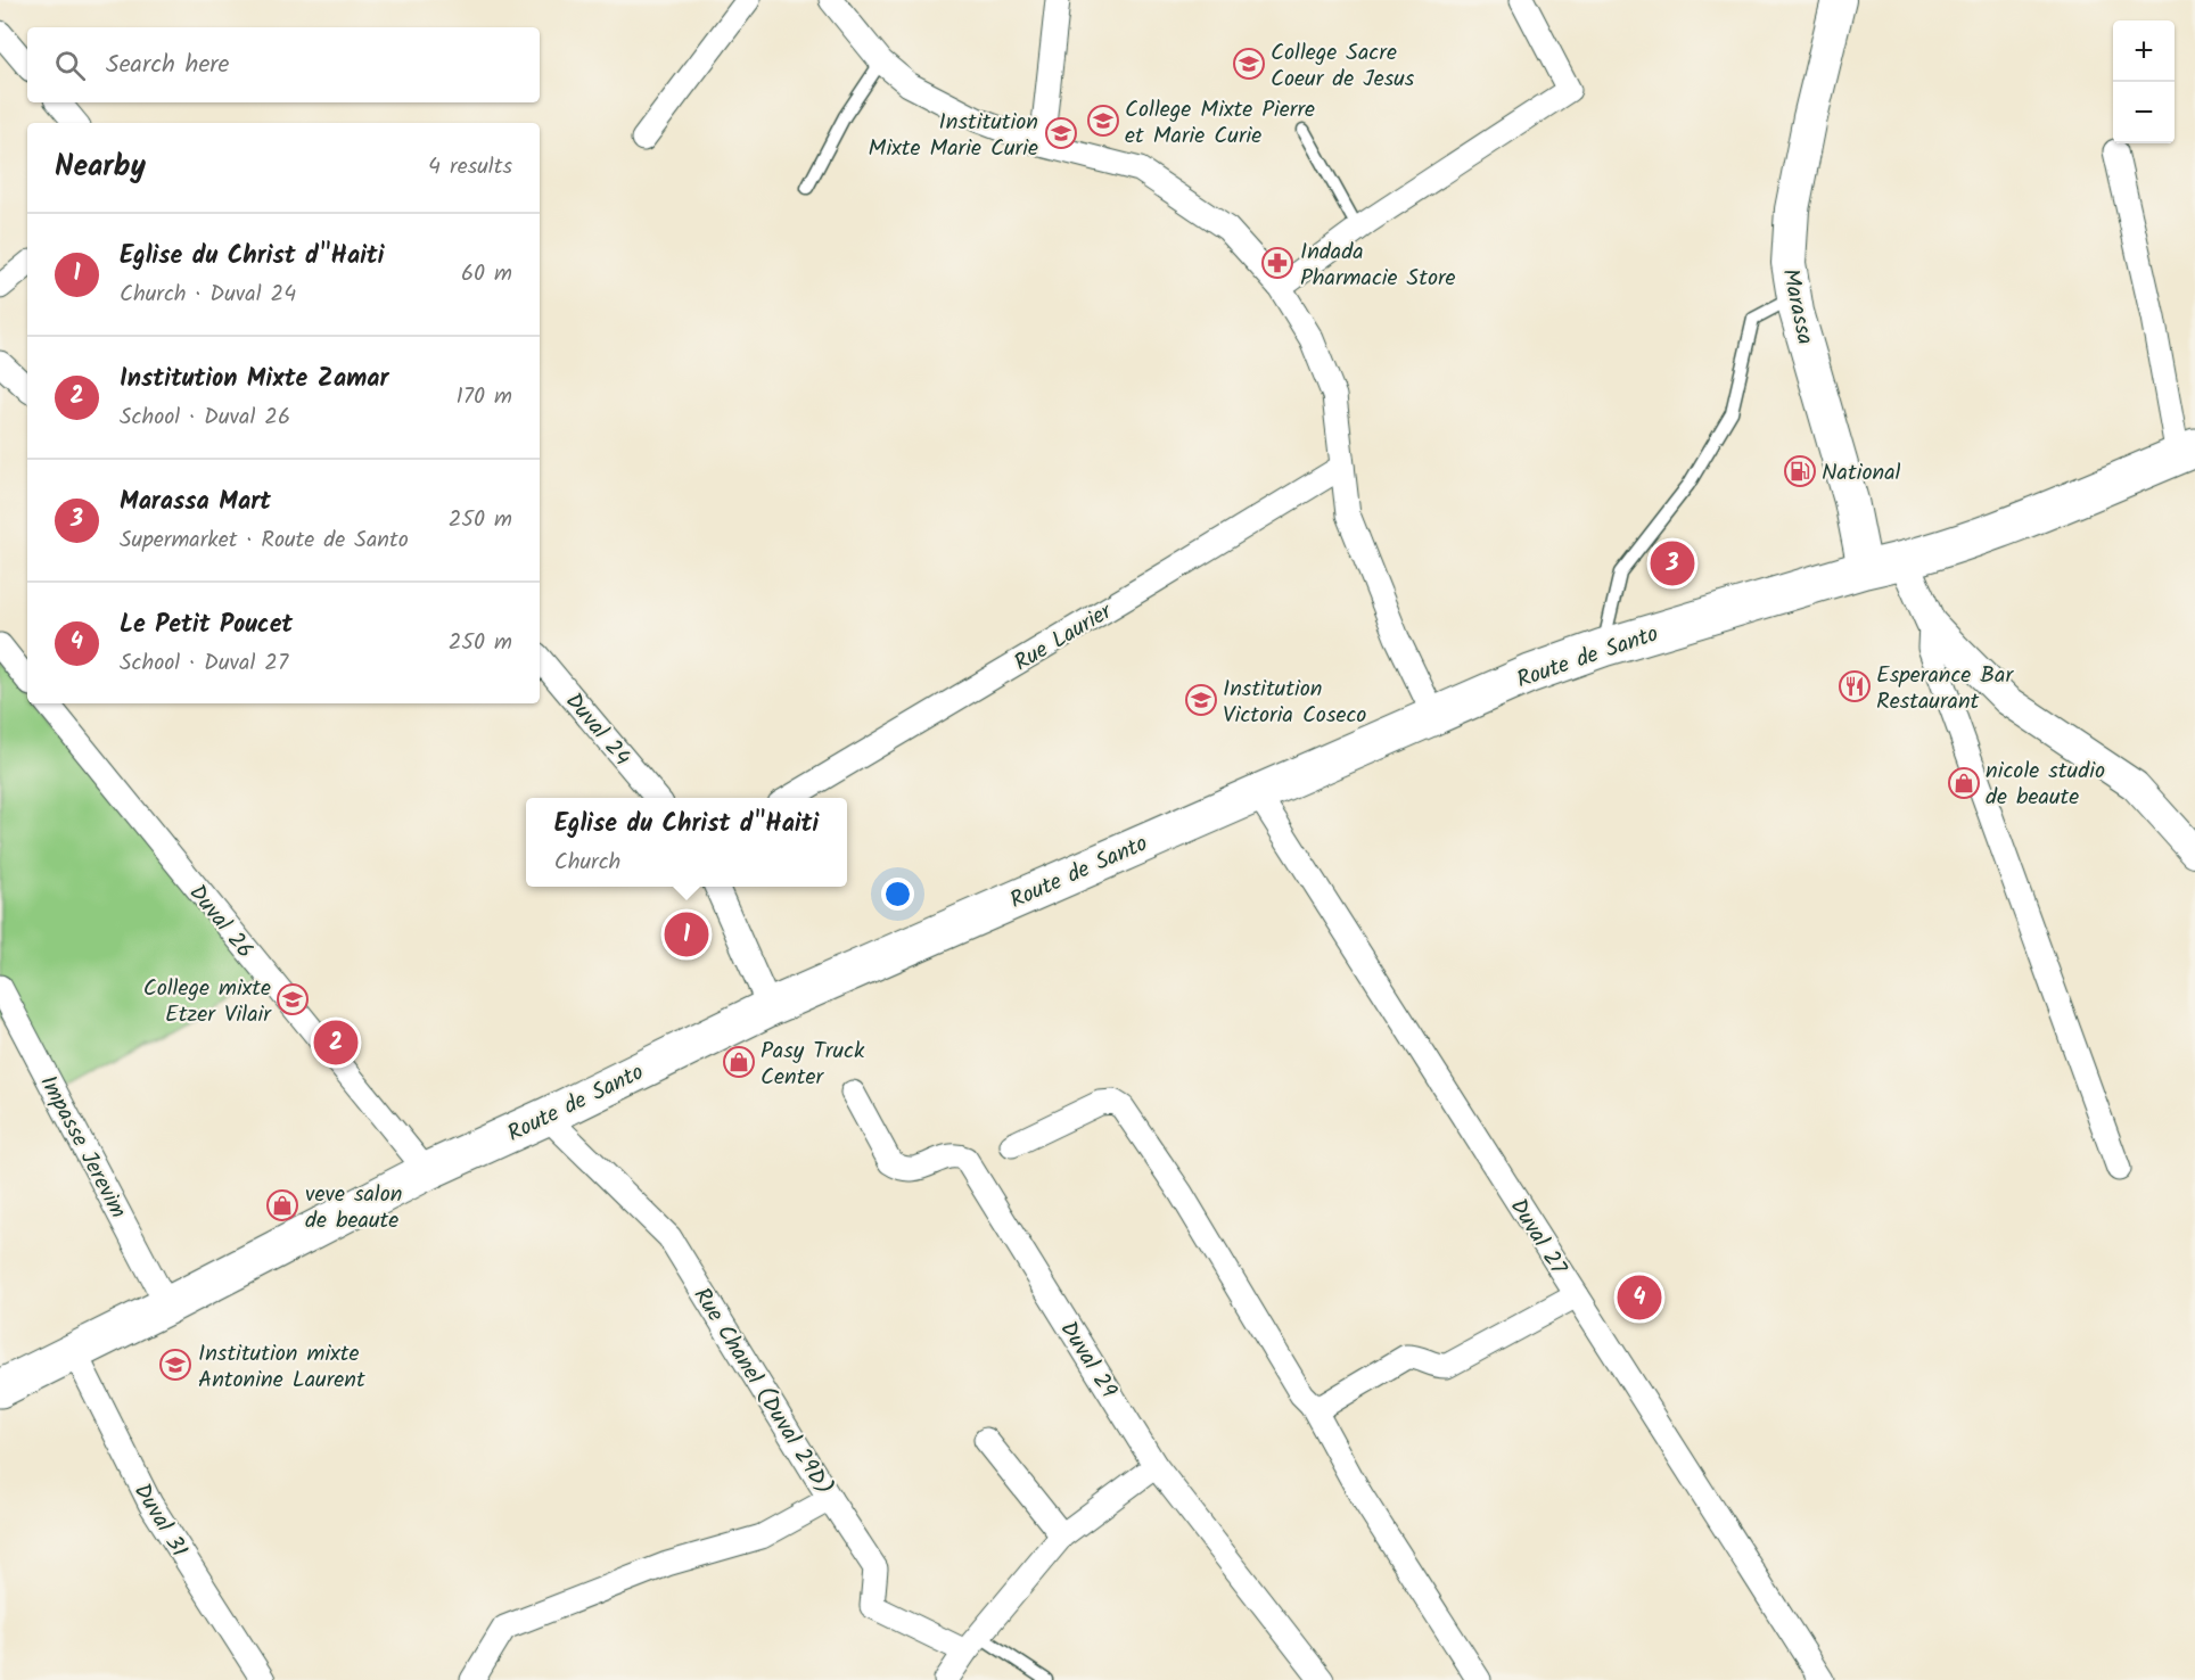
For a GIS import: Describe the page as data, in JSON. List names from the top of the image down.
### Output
{
  "streets": {
    "main road": ["Marassa", "Route de Santo"],
    "street": [
      "Rue Laurier",
      "Duval 24",
      "Duval 26",
      "Impasse Jerevim",
      "Duval 27",
      "Duval 29",
      "Rue Chanel (Duval 29D)",
      "Duval 31"
    ]
  },
  "crossings": [
    ["Marassa", "Route de Santo"],
    ["Route de Santo", "Duval 26"],
    ["Route de Santo", "Impasse Jerevim"],
    ["Route de Santo", "Duval 27"],
    ["Route de Santo", "Rue Chanel (Duval 29D)"],
    ["Route de Santo", "Duval 31"]
  ],
  "places": {
    "school or university": [
      "College Sacre Coeur de Jesus",
      "College Mixte Pierre et Marie Curie",
      "Institution Mixte Marie Curie",
      "Institution Victoria Coseco",
      "College mixte Etzer Vilair",
      "Institution mixte Antonine Laurent"
    ],
    "pharmacy": ["Indada Pharmacie Store"],
    "fuel station": ["National"],
    "restaurant": ["Esperance Bar Restaurant"],
    "shop": ["nicole studio de beaute", "Pasy Truck Center", "veve salon de beaute"]
  },
  "page": {
    "map_buttons": ["+", "−"],
    "search": "Search here",
    "heading": ["Nearby", "4 results"],
    "list": [
      {
        "mark": "1",
        "name": "Eglise du Christ d\"Haiti",
        "note": "Church · Duval 24",
        "value": "60 m"
      },
      {
        "mark": "2",
        "name": "Institution Mixte Zamar",
        "note": "School · Duval 26",
        "value": "170 m"
      },
      {
        "mark": "3",
        "name": "Marassa Mart",
        "note": "Supermarket · Route de Santo",
        "value": "250 m"
      },
      {
        "mark": "4",
        "name": "Le Petit Poucet",
        "note": "School · Duval 27",
        "value": "250 m"
      }
    ],
    "pins": [
      "3",
      "1",
      "2",
      "4"
    ],
    "popup": ["Eglise du Christ d\"Haiti", "Church"]
  }
}
